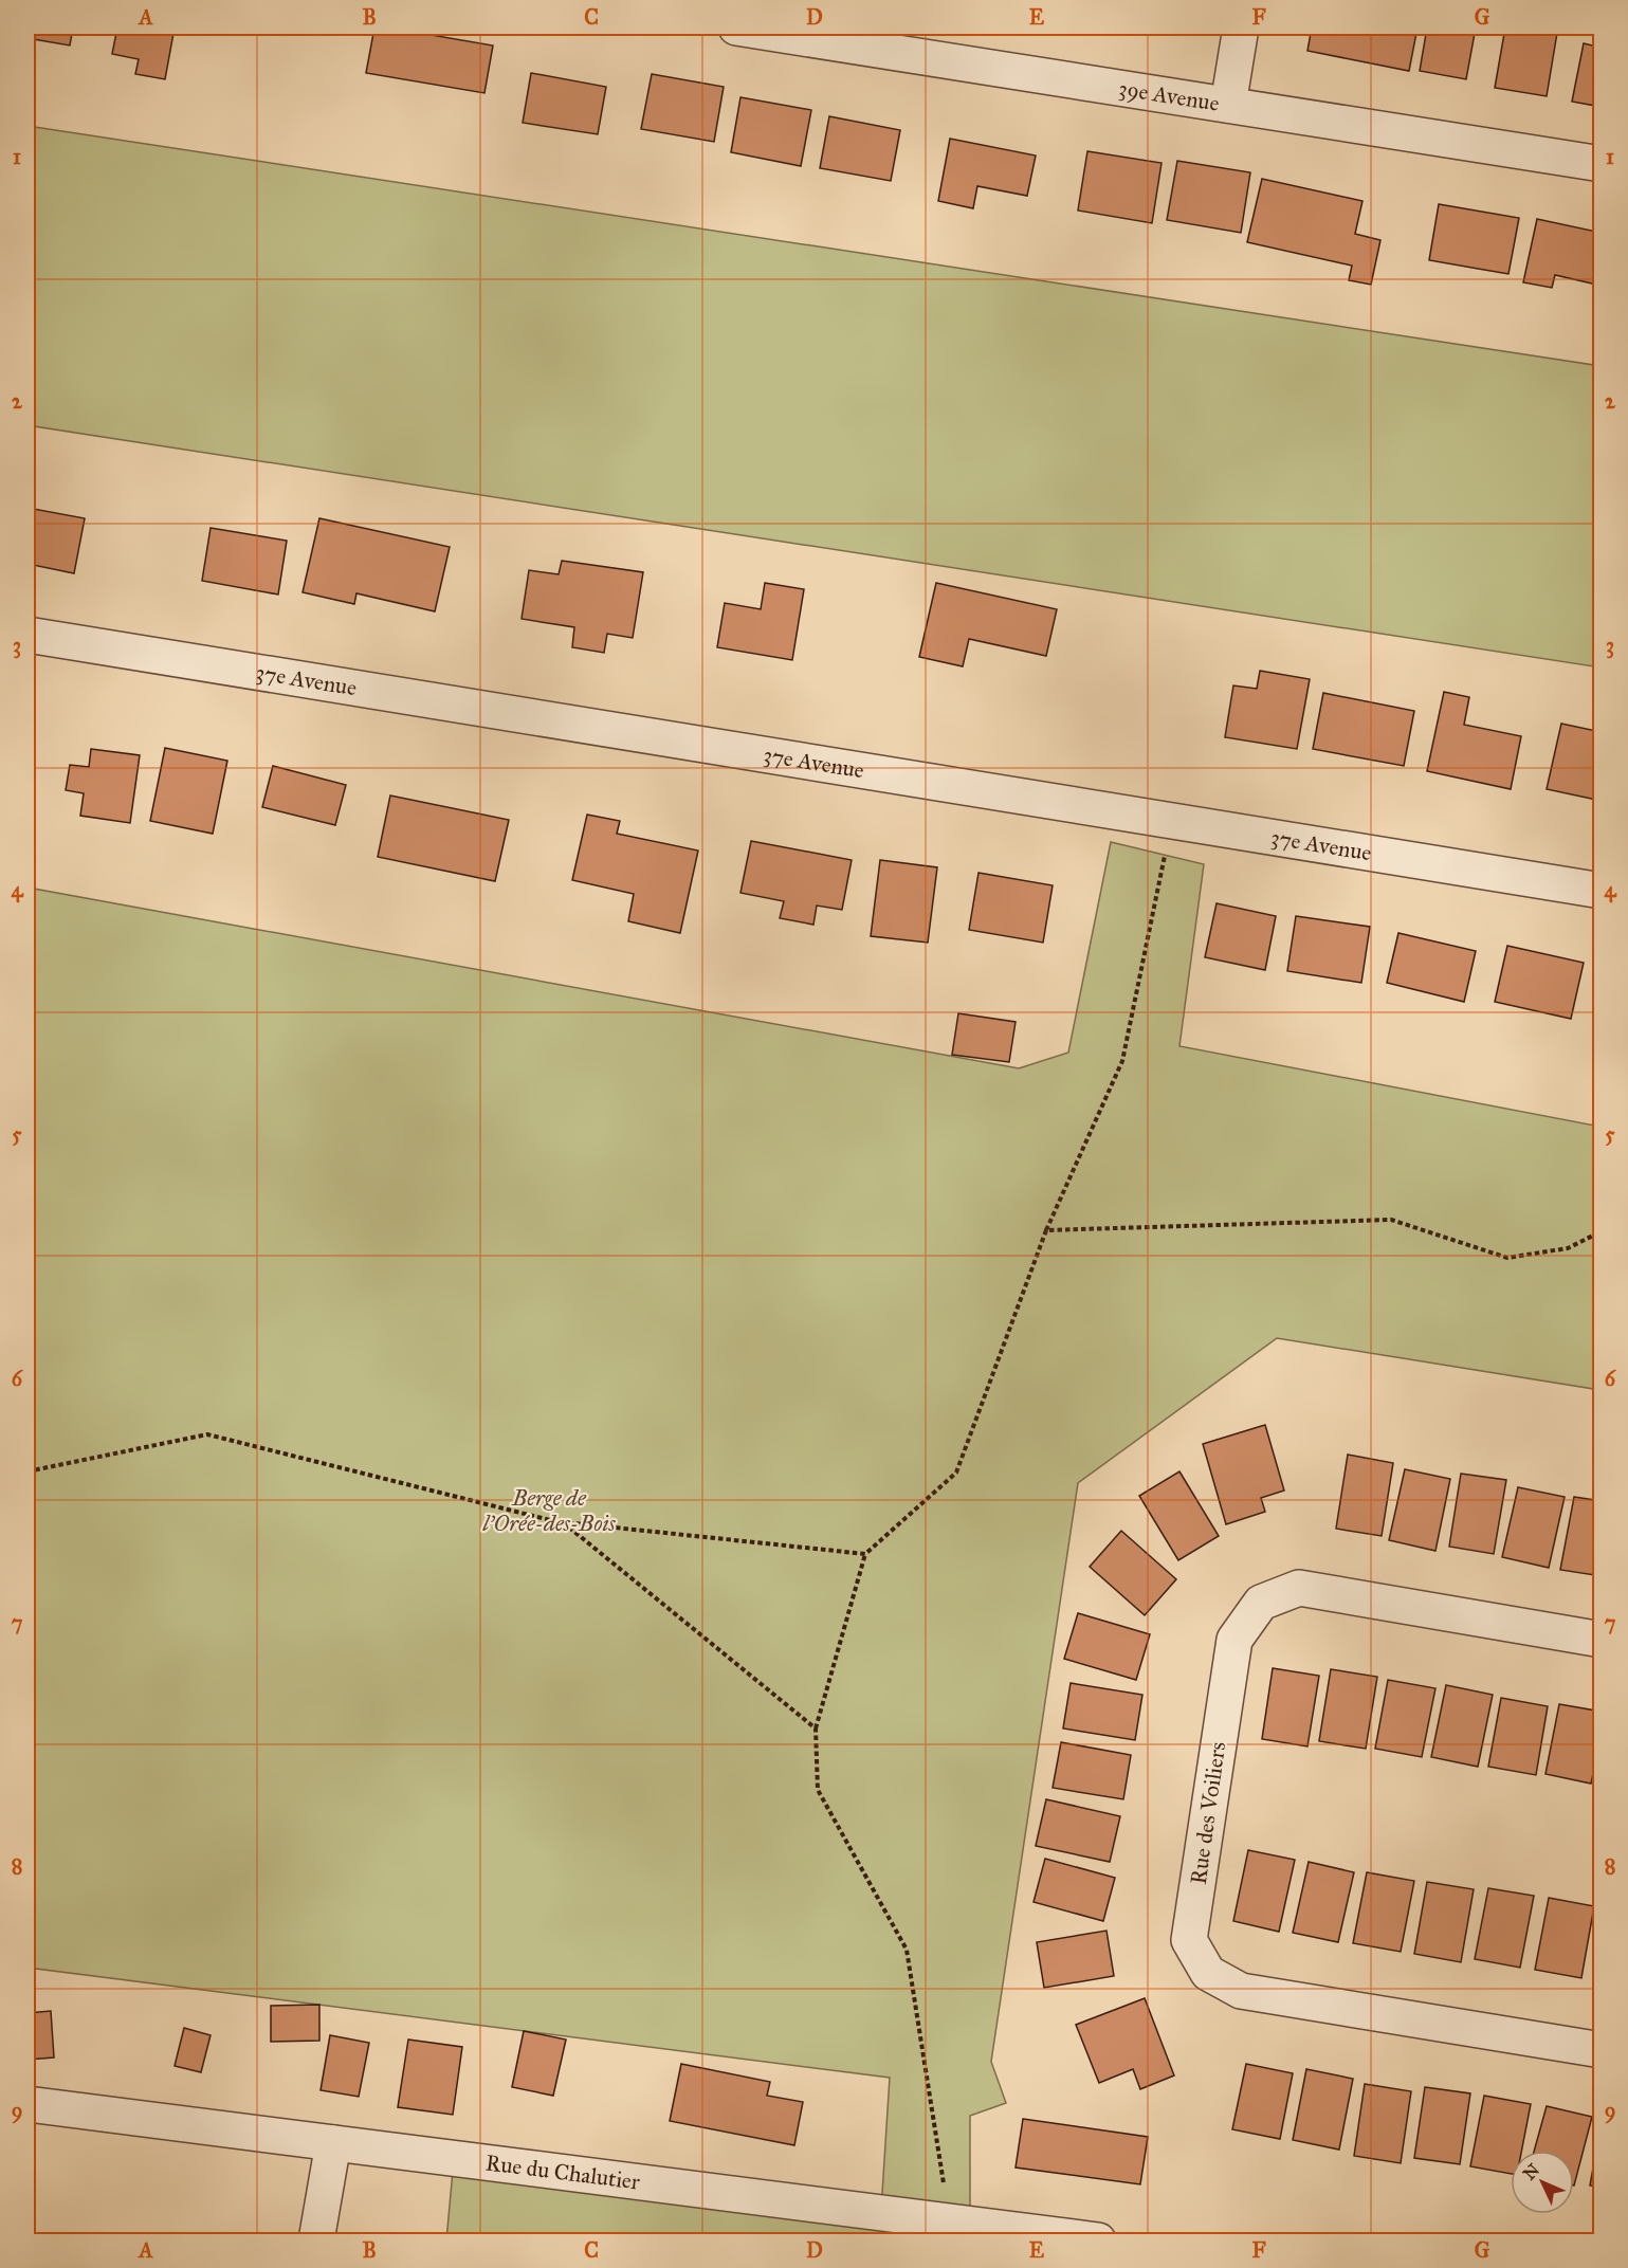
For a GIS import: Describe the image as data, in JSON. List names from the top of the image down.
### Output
{
  "streets": {
    "street": [
      "39e Avenue",
      "37e Avenue",
      "Rue des Voiliers",
      "Rue du Chalutier"
    ]
  },
  "parks": ["Berge de l'Orée-des-Bois"],
  "north": "top left",
  "grid": {
    "columns": [
      "A",
      "B",
      "C",
      "D",
      "E",
      "F",
      "G"
    ],
    "rows": [
      "1",
      "2",
      "3",
      "4",
      "5",
      "6",
      "7",
      "8",
      "9"
    ]
  }
}
